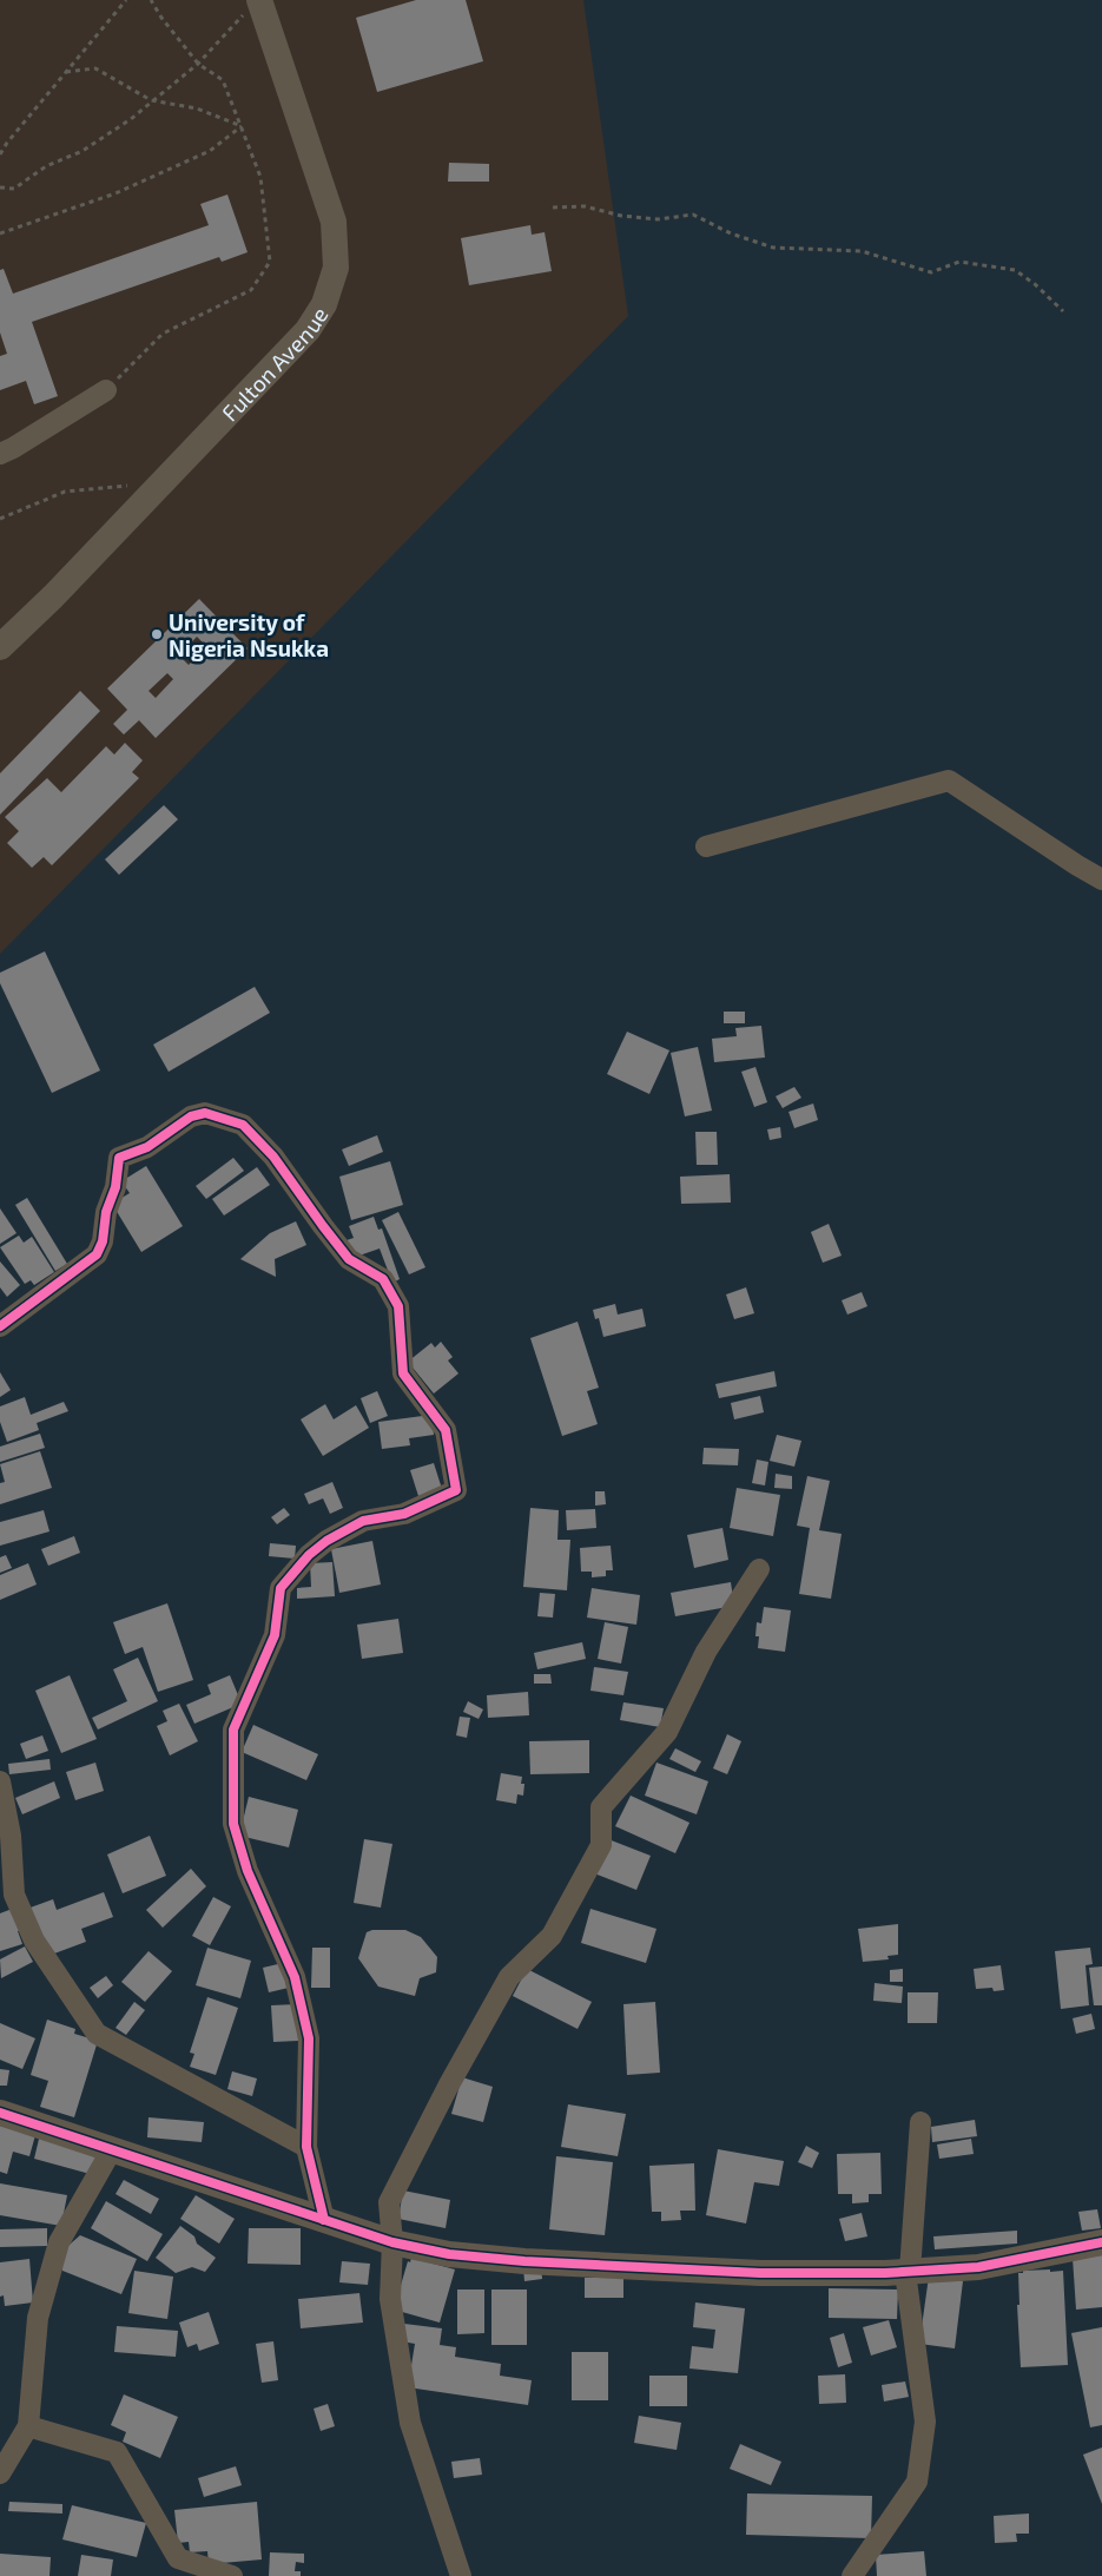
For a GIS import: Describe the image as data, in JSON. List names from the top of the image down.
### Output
{
  "streets": {
    "street": ["Fulton Avenue"]
  },
  "places": ["University of Nigeria Nsukka"]
}
